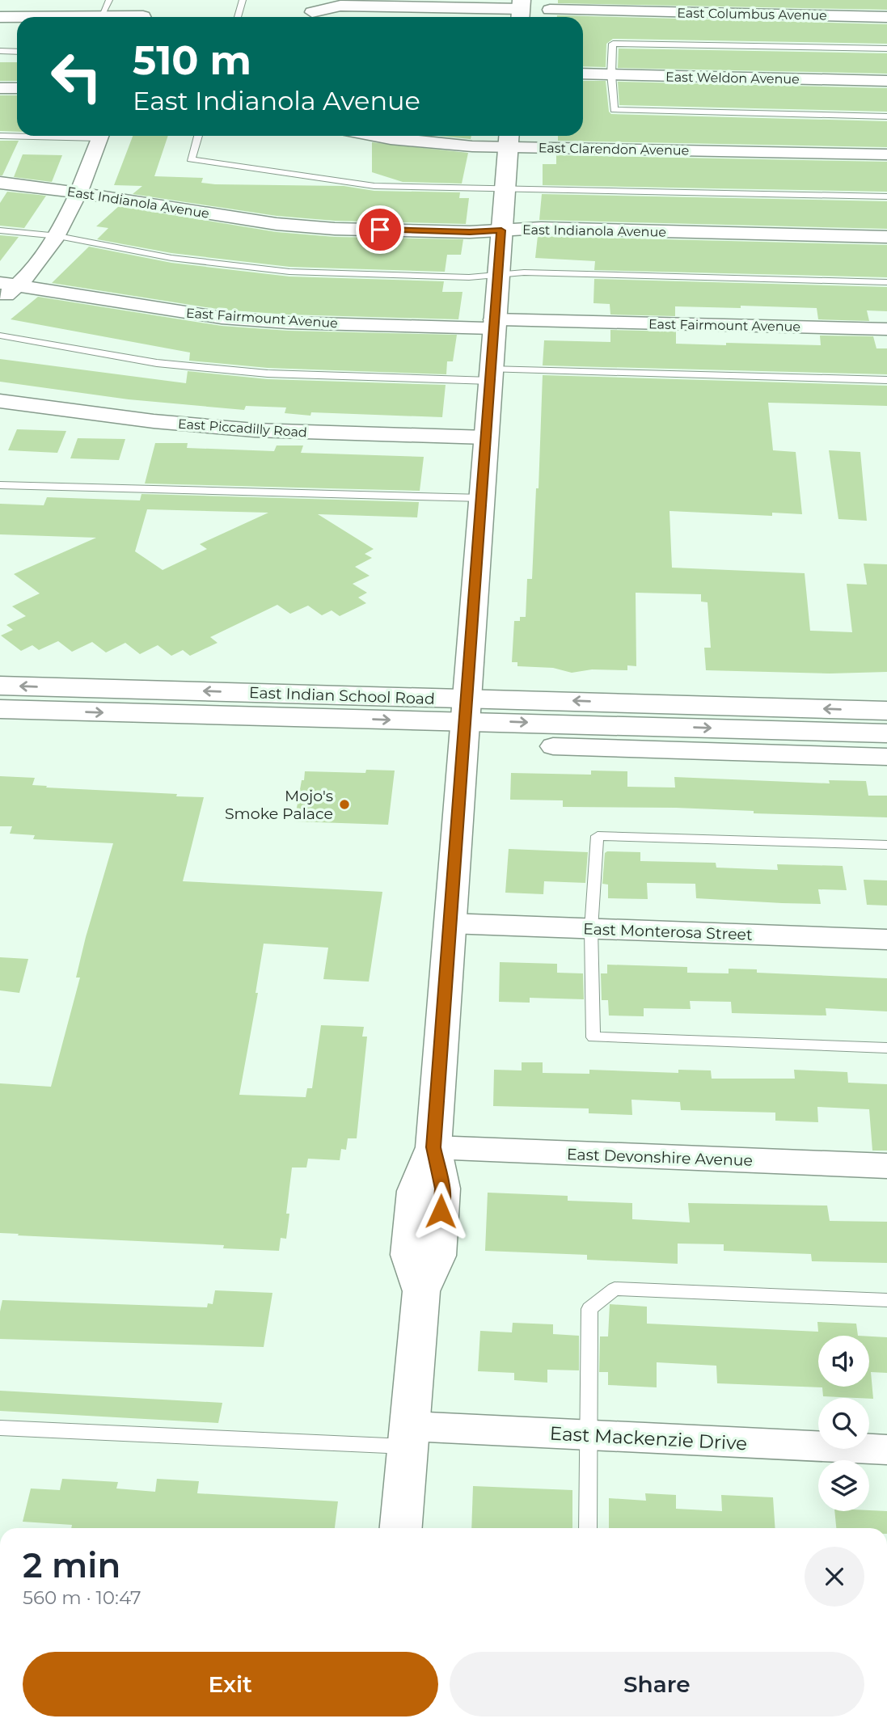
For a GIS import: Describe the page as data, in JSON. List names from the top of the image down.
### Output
{
  "streets": {
    "street": [
      "East Columbus Avenue",
      "East Weldon Avenue",
      "East Clarendon Avenue",
      "East Indianola Avenue",
      "East Fairmount Avenue",
      "East Piccadilly Road",
      "East Indian School Road",
      "East Monterosa Street",
      "East Devonshire Avenue",
      "East Mackenzie Drive"
    ]
  },
  "places": ["Mojo's Smoke Palace"],
  "page": {
    "turn": ["510 m", "East Indianola Avenue"],
    "heading": ["2 min", "560 m · 10:47"],
    "buttons": ["Exit", "Share"]
  }
}
